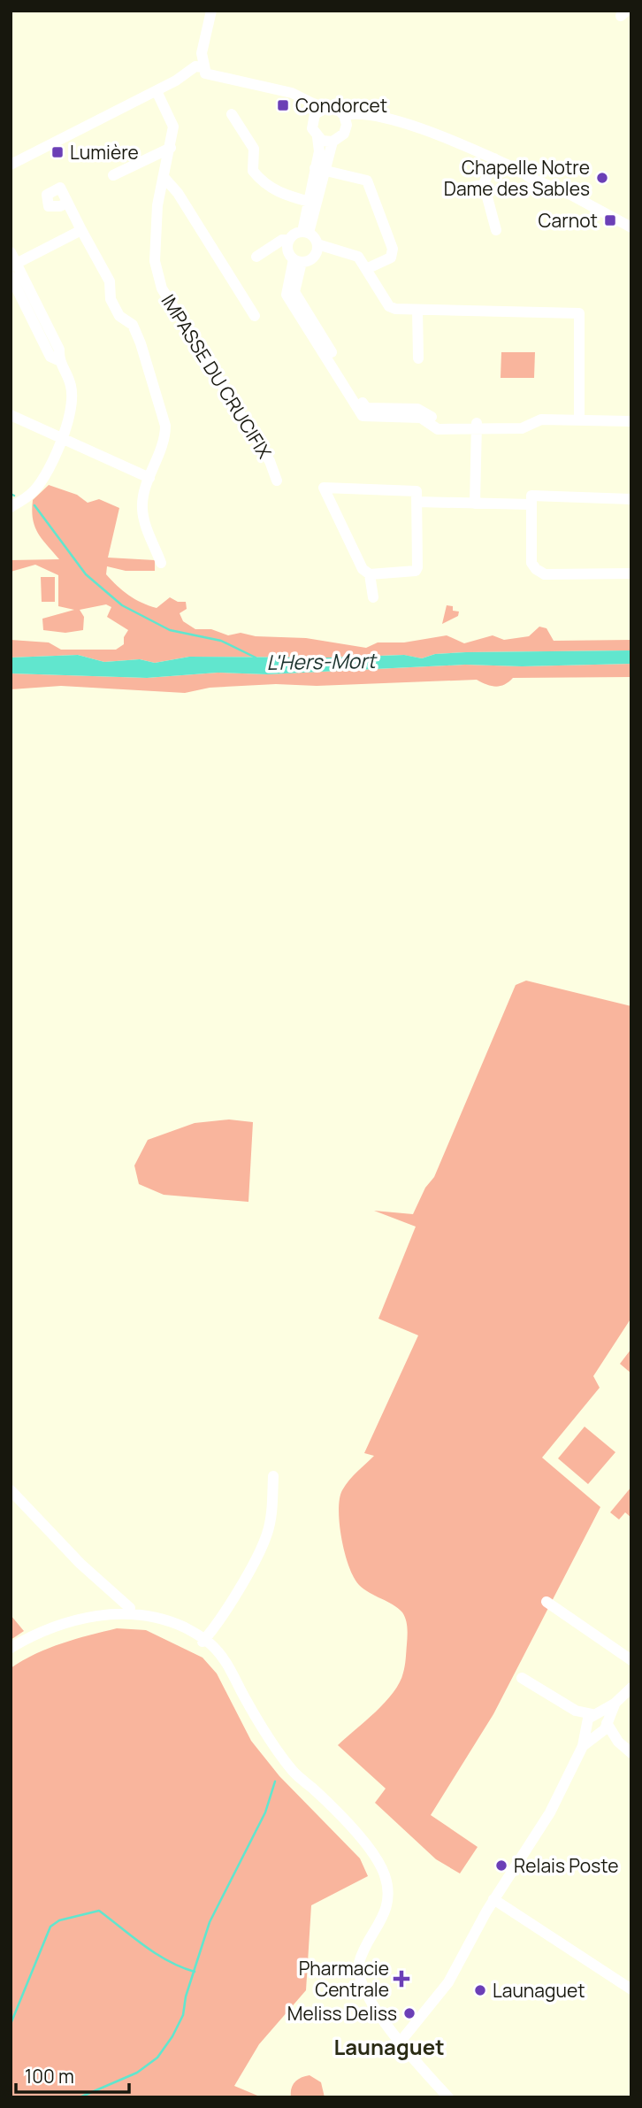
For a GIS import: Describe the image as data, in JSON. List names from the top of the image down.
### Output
{
  "streets": {
    "street": ["IMPASSE DU CRUCIFIX"]
  },
  "districts": ["Launaguet"],
  "water": ["L'Hers-Mort"],
  "places": {
    "transit": ["Condorcet", "Lumière", "Carnot"],
    "other": [
      "Chapelle Notre Dame des Sables",
      "Relais Poste",
      "Launaguet",
      "Meliss Deliss"
    ],
    "health": ["Pharmacie Centrale"]
  },
  "scale_bar": "100 m"
}
